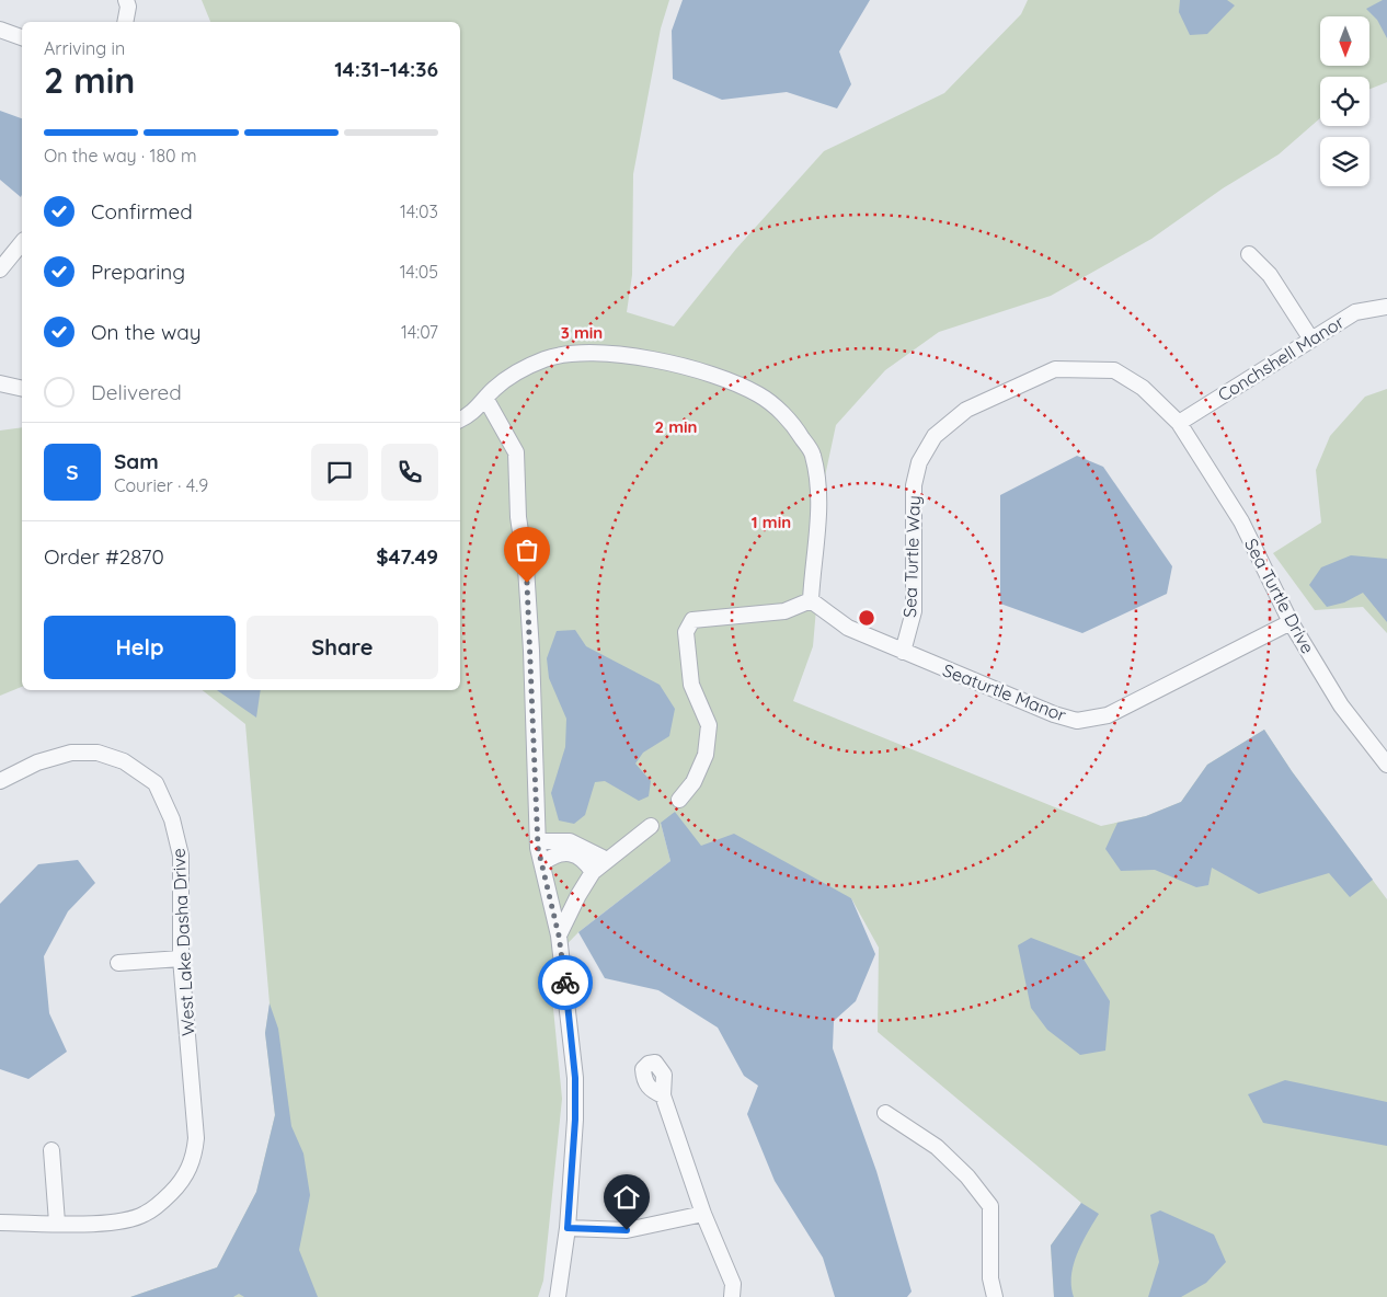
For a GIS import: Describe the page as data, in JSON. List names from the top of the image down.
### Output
{
  "streets": {
    "street": [
      "Conchshell Manor",
      "Sea Turtle Way",
      "Sea Turtle Drive",
      "Seaturtle Manor",
      "West Lake Dasha Drive"
    ]
  },
  "crossings": [
    ["Conchshell Manor", "Sea Turtle Drive"],
    ["Sea Turtle Way", "Sea Turtle Drive"],
    ["Sea Turtle Way", "Seaturtle Manor"],
    ["Sea Turtle Drive", "Seaturtle Manor"]
  ],
  "north": "bottom",
  "page": {
    "heading": ["2 min", "Arriving in", "14:31–14:36"],
    "panel": [
      "Sam",
      "Courier · 4.9",
      "Order #2870",
      "$47.49"
    ],
    "bar": "On the way · 180 m",
    "list": [
      ["Confirmed", "14:03"],
      ["Preparing", "14:05"],
      ["On the way", "14:07"],
      "Delivered"
    ],
    "round": "S",
    "buttons": ["Help", "Share"]
  },
  "rings": ["3 min", "2 min", "1 min"]
}
